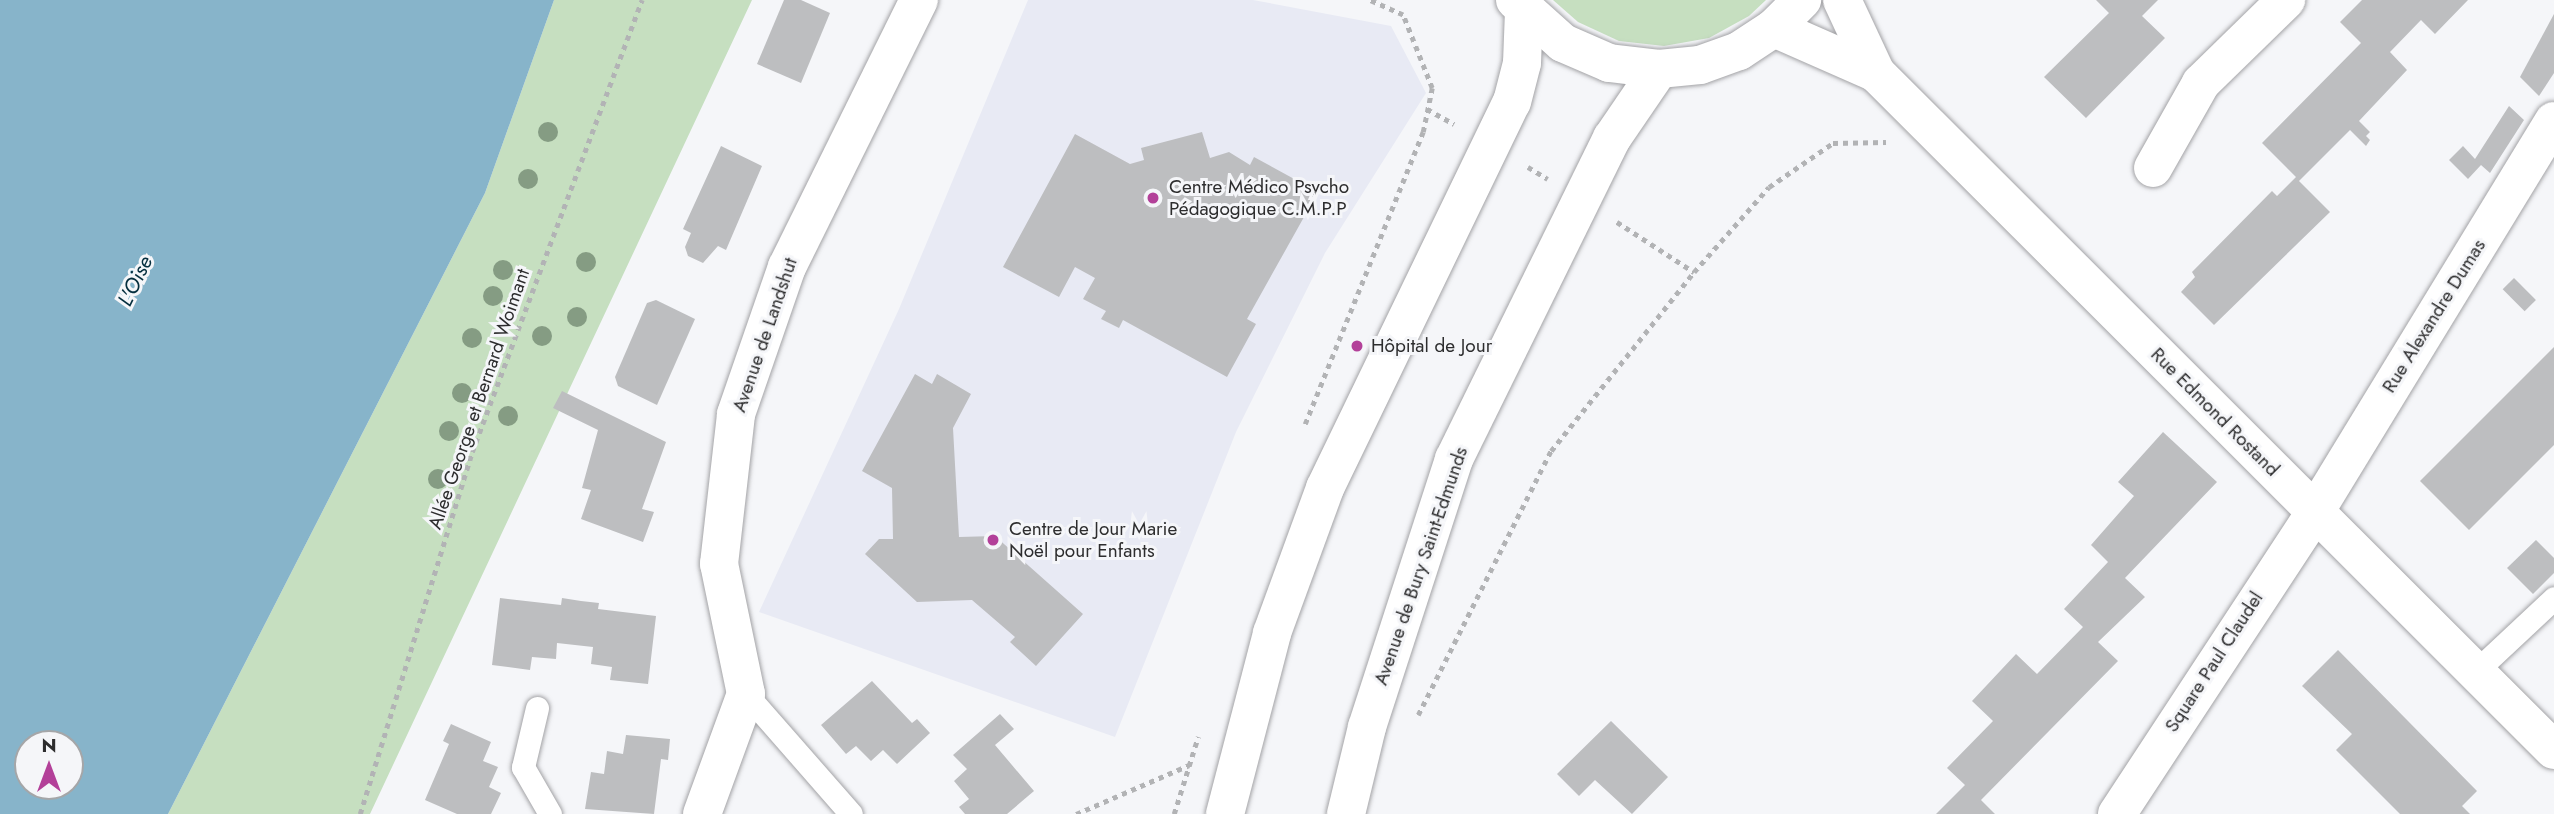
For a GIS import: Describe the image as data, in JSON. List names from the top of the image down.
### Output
{
  "streets": {
    "street": [
      "Rue Alexandre Dumas",
      "Avenue de Landshut",
      "Rue Edmond Rostand",
      "Avenue de Bury Saint-Edmunds",
      "Square Paul Claudel"
    ],
    "path": ["Allée George et Bernard Woimant"]
  },
  "crossings": [
    ["Rue Alexandre Dumas", "Rue Edmond Rostand"],
    ["Rue Alexandre Dumas", "Square Paul Claudel"],
    ["Rue Edmond Rostand", "Square Paul Claudel"]
  ],
  "water": ["L'Oise"],
  "places": ["Centre Médico Psycho Pédagogique C.M.P.P", "Hôpital de Jour", "Centre de Jour Marie Noël pour Enfants"],
  "north": "top"
}
